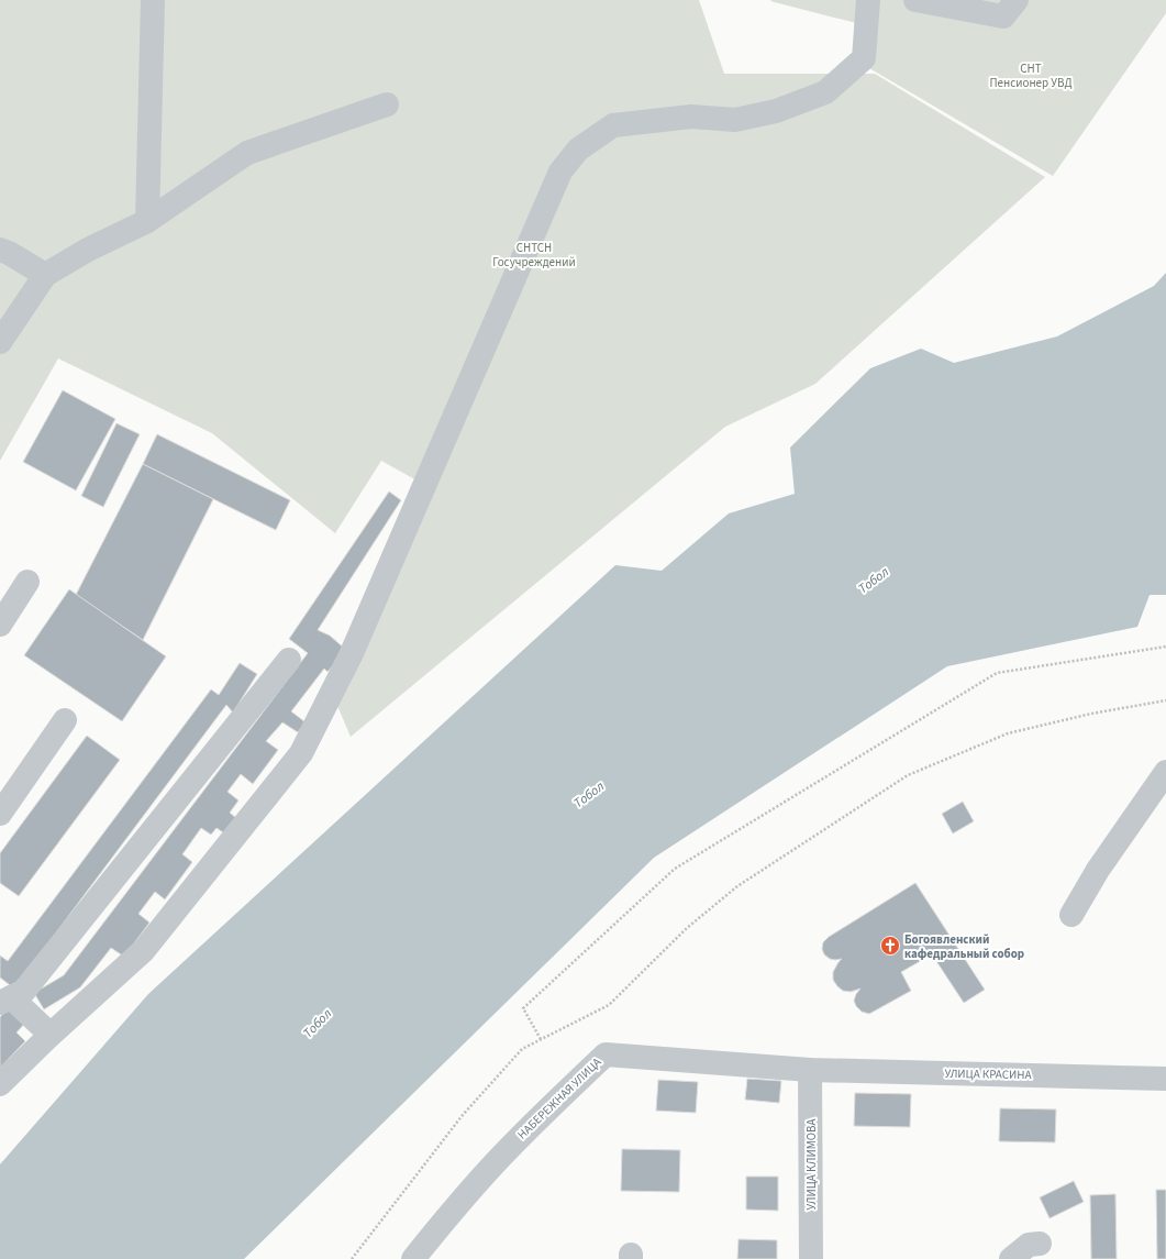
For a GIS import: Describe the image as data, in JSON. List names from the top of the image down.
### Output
{
  "streets": {
    "street": ["УЛИЦА КРАСИНА", "НАБЕРЕЖНАЯ УЛИЦА", "УЛИЦА КЛИМОВА"]
  },
  "crossings": [
    ["УЛИЦА КРАСИНА", "НАБЕРЕЖНАЯ УЛИЦА"],
    ["УЛИЦА КРАСИНА", "УЛИЦА КЛИМОВА"],
    ["НАБЕРЕЖНАЯ УЛИЦА", "УЛИЦА КЛИМОВА"]
  ],
  "water": ["Тобол"],
  "parks": ["СНТ Пенсионер УВД", "СНТСН Госучреждений"],
  "places": {
    "church": ["Богоявленский кафедральный собор"]
  }
}
